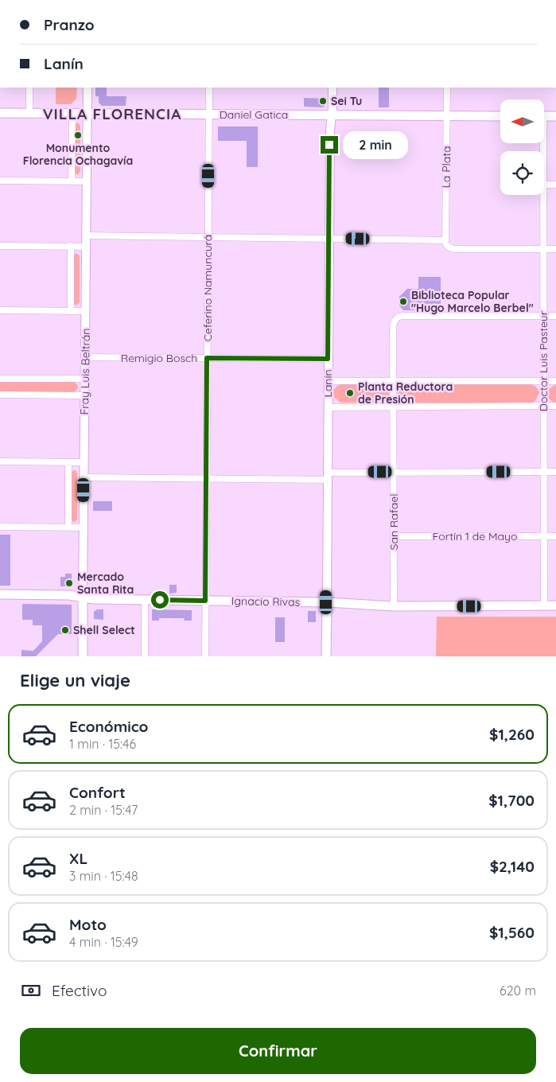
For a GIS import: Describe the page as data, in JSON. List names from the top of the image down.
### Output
{
  "streets": {
    "main road": [
      "Daniel Gatica",
      "Fray Luis Beltrán",
      "Lanín",
      "Ignacio Rivas"
    ],
    "street": [
      "La Plata",
      "Ceferino Namuncurá",
      "Remigio Bosch",
      "Doctor Luis Pasteur",
      "San Rafael",
      "Fortín 1 de Mayo"
    ]
  },
  "crossings": [
    ["Daniel Gatica", "La Plata"],
    ["Daniel Gatica", "Ceferino Namuncurá"],
    ["Daniel Gatica", "Fray Luis Beltrán"],
    ["Daniel Gatica", "Lanín"],
    ["La Plata", "Doctor Luis Pasteur"],
    ["Ceferino Namuncurá", "Remigio Bosch"],
    ["Ceferino Namuncurá", "Ignacio Rivas"],
    ["Remigio Bosch", "Fray Luis Beltrán"],
    ["Remigio Bosch", "Lanín"],
    ["Doctor Luis Pasteur", "San Rafael"],
    ["Doctor Luis Pasteur", "Fortín 1 de Mayo"],
    ["Doctor Luis Pasteur", "Ignacio Rivas"],
    ["Fray Luis Beltrán", "Ignacio Rivas"],
    ["Lanín", "Ignacio Rivas"],
    ["San Rafael", "Fortín 1 de Mayo"],
    ["San Rafael", "Ignacio Rivas"]
  ],
  "districts": ["VILLA FLORENCIA"],
  "places": [
    "Sei Tu",
    "Monumento Florencia Ochagavía",
    "Biblioteca Popular \"Hugo Marcelo Berbel\"",
    "Planta Reductora de Presión",
    "Mercado Santa Rita",
    "Shell Select"
  ],
  "north": "left",
  "page": {
    "banner": ["Pranzo", "Lanín"],
    "bubble": "2 min",
    "heading": "Elige un viaje",
    "list": [
      {
        "name": "Económico",
        "note": "1 min · 15:46",
        "value": "$1,260"
      },
      {
        "name": "Confort",
        "note": "2 min · 15:47",
        "value": "$1,700"
      },
      {
        "name": "XL",
        "note": "3 min · 15:48",
        "value": "$2,140"
      },
      {
        "name": "Moto",
        "note": "4 min · 15:49",
        "value": "$1,560"
      }
    ],
    "pay": ["Efectivo", "620 m"],
    "buttons": "Confirmar"
  }
}
